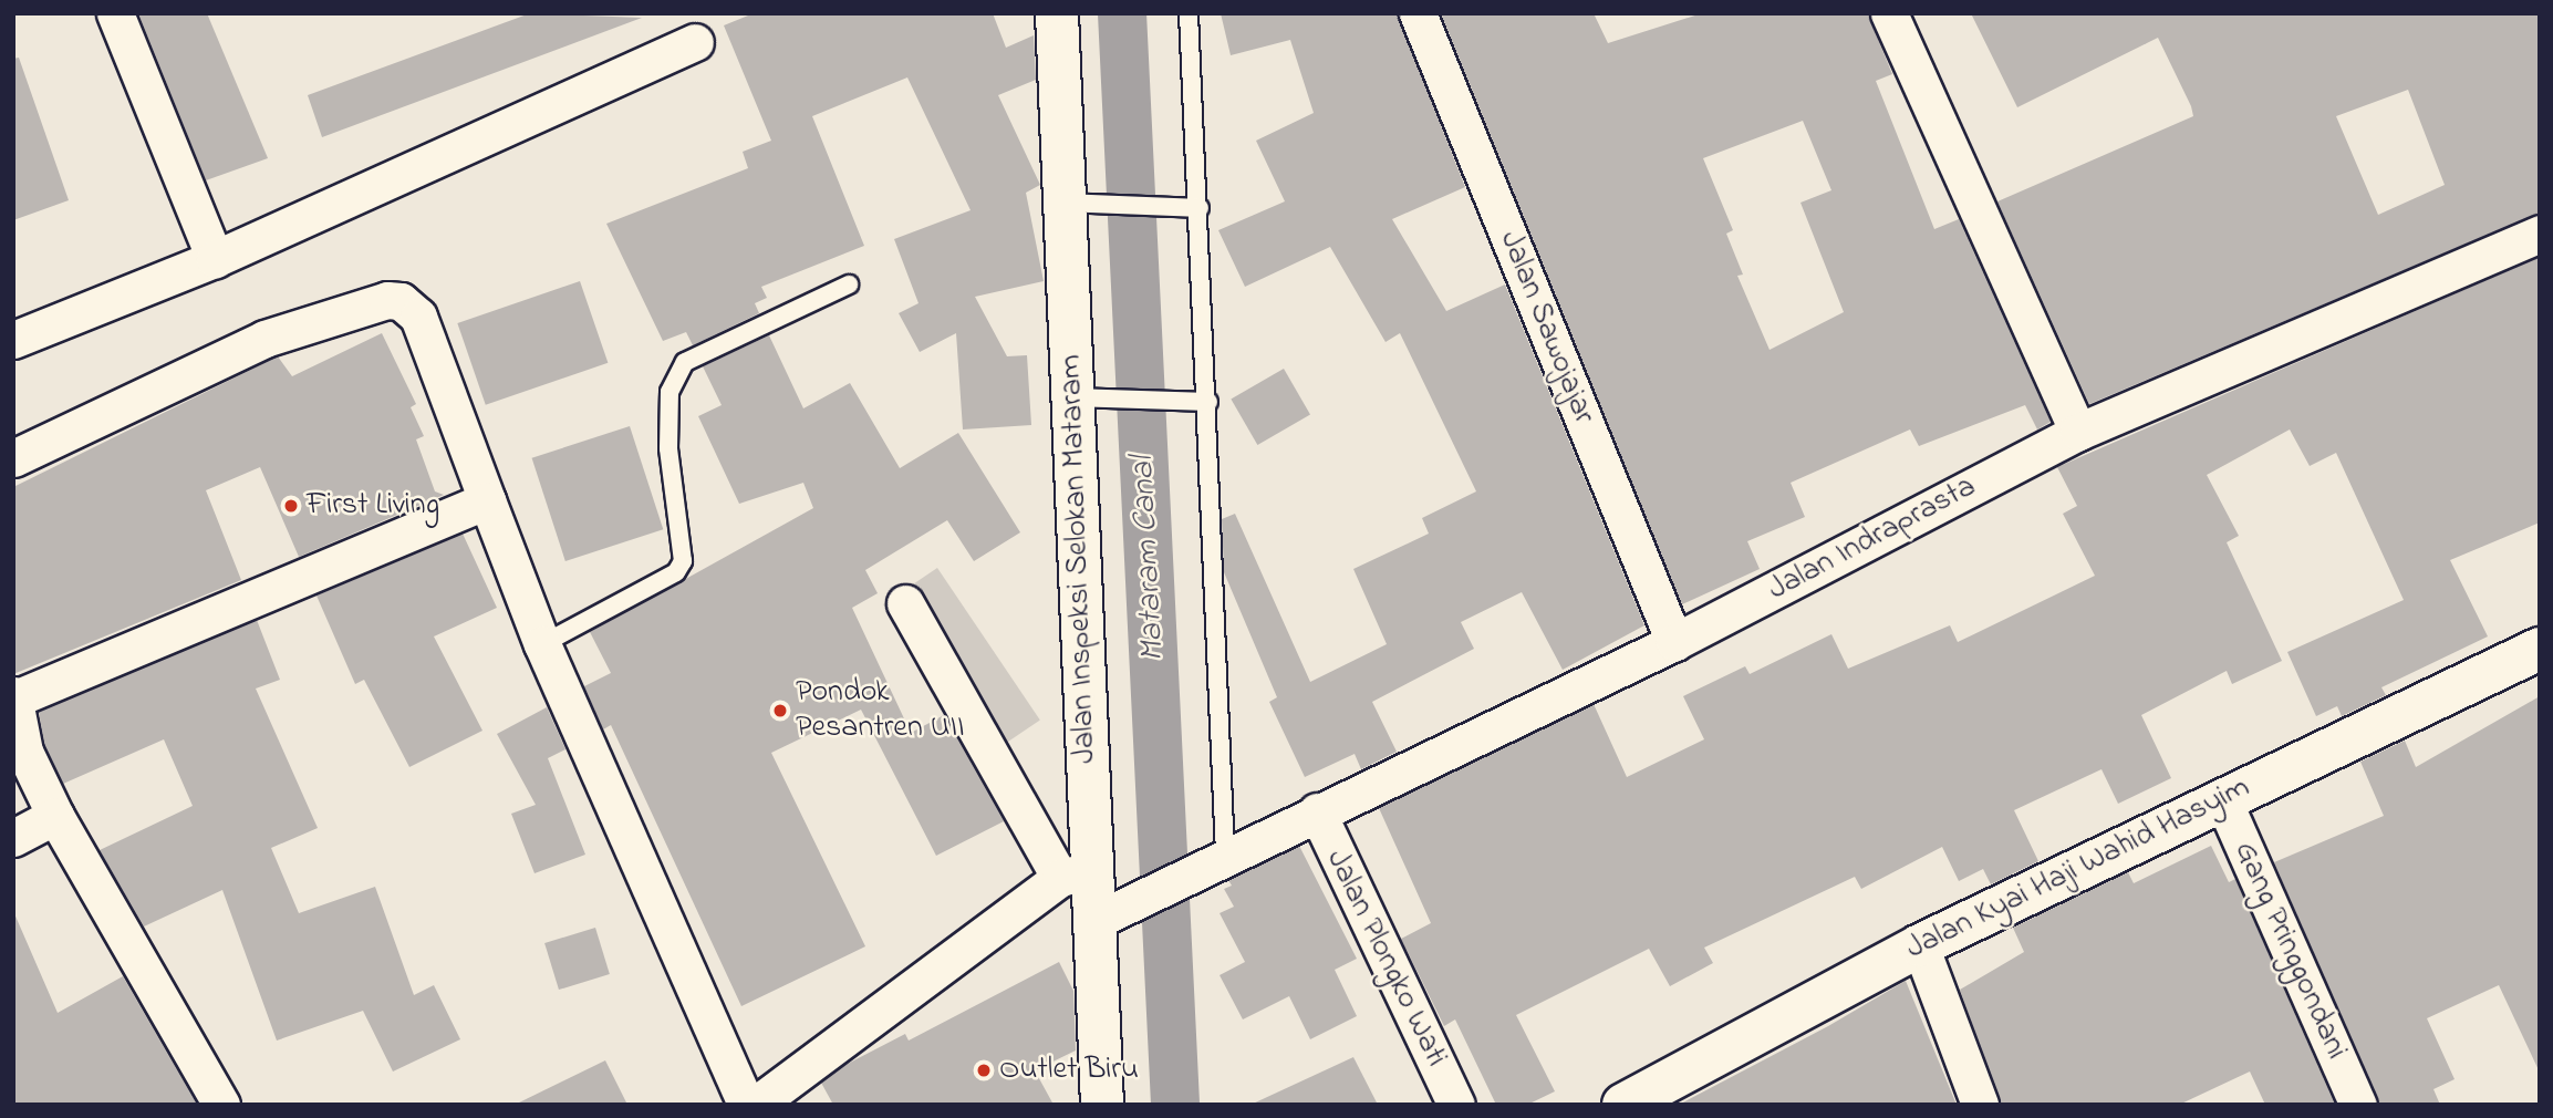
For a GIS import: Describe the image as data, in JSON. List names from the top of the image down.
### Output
{
  "streets": {
    "main road": ["Jalan Inspeksi Selokan Mataram", "Jalan Kyai Haji Wahid Hasyim"],
    "street": [
      "Jalan Sawojajar",
      "Jalan Indraprasta",
      "Gang Pringgondani",
      "Jalan Plongko Wati"
    ]
  },
  "crossings": [
    ["Jalan Sawojajar", "Jalan Indraprasta"],
    ["Jalan Indraprasta", "Jalan Inspeksi Selokan Mataram"],
    ["Jalan Indraprasta", "Jalan Plongko Wati"],
    ["Jalan Kyai Haji Wahid Hasyim", "Gang Pringgondani"]
  ],
  "water": ["Mataram Canal"],
  "places": ["First Living", "Pondok Pesantren UII", "Outlet Biru"]
}
